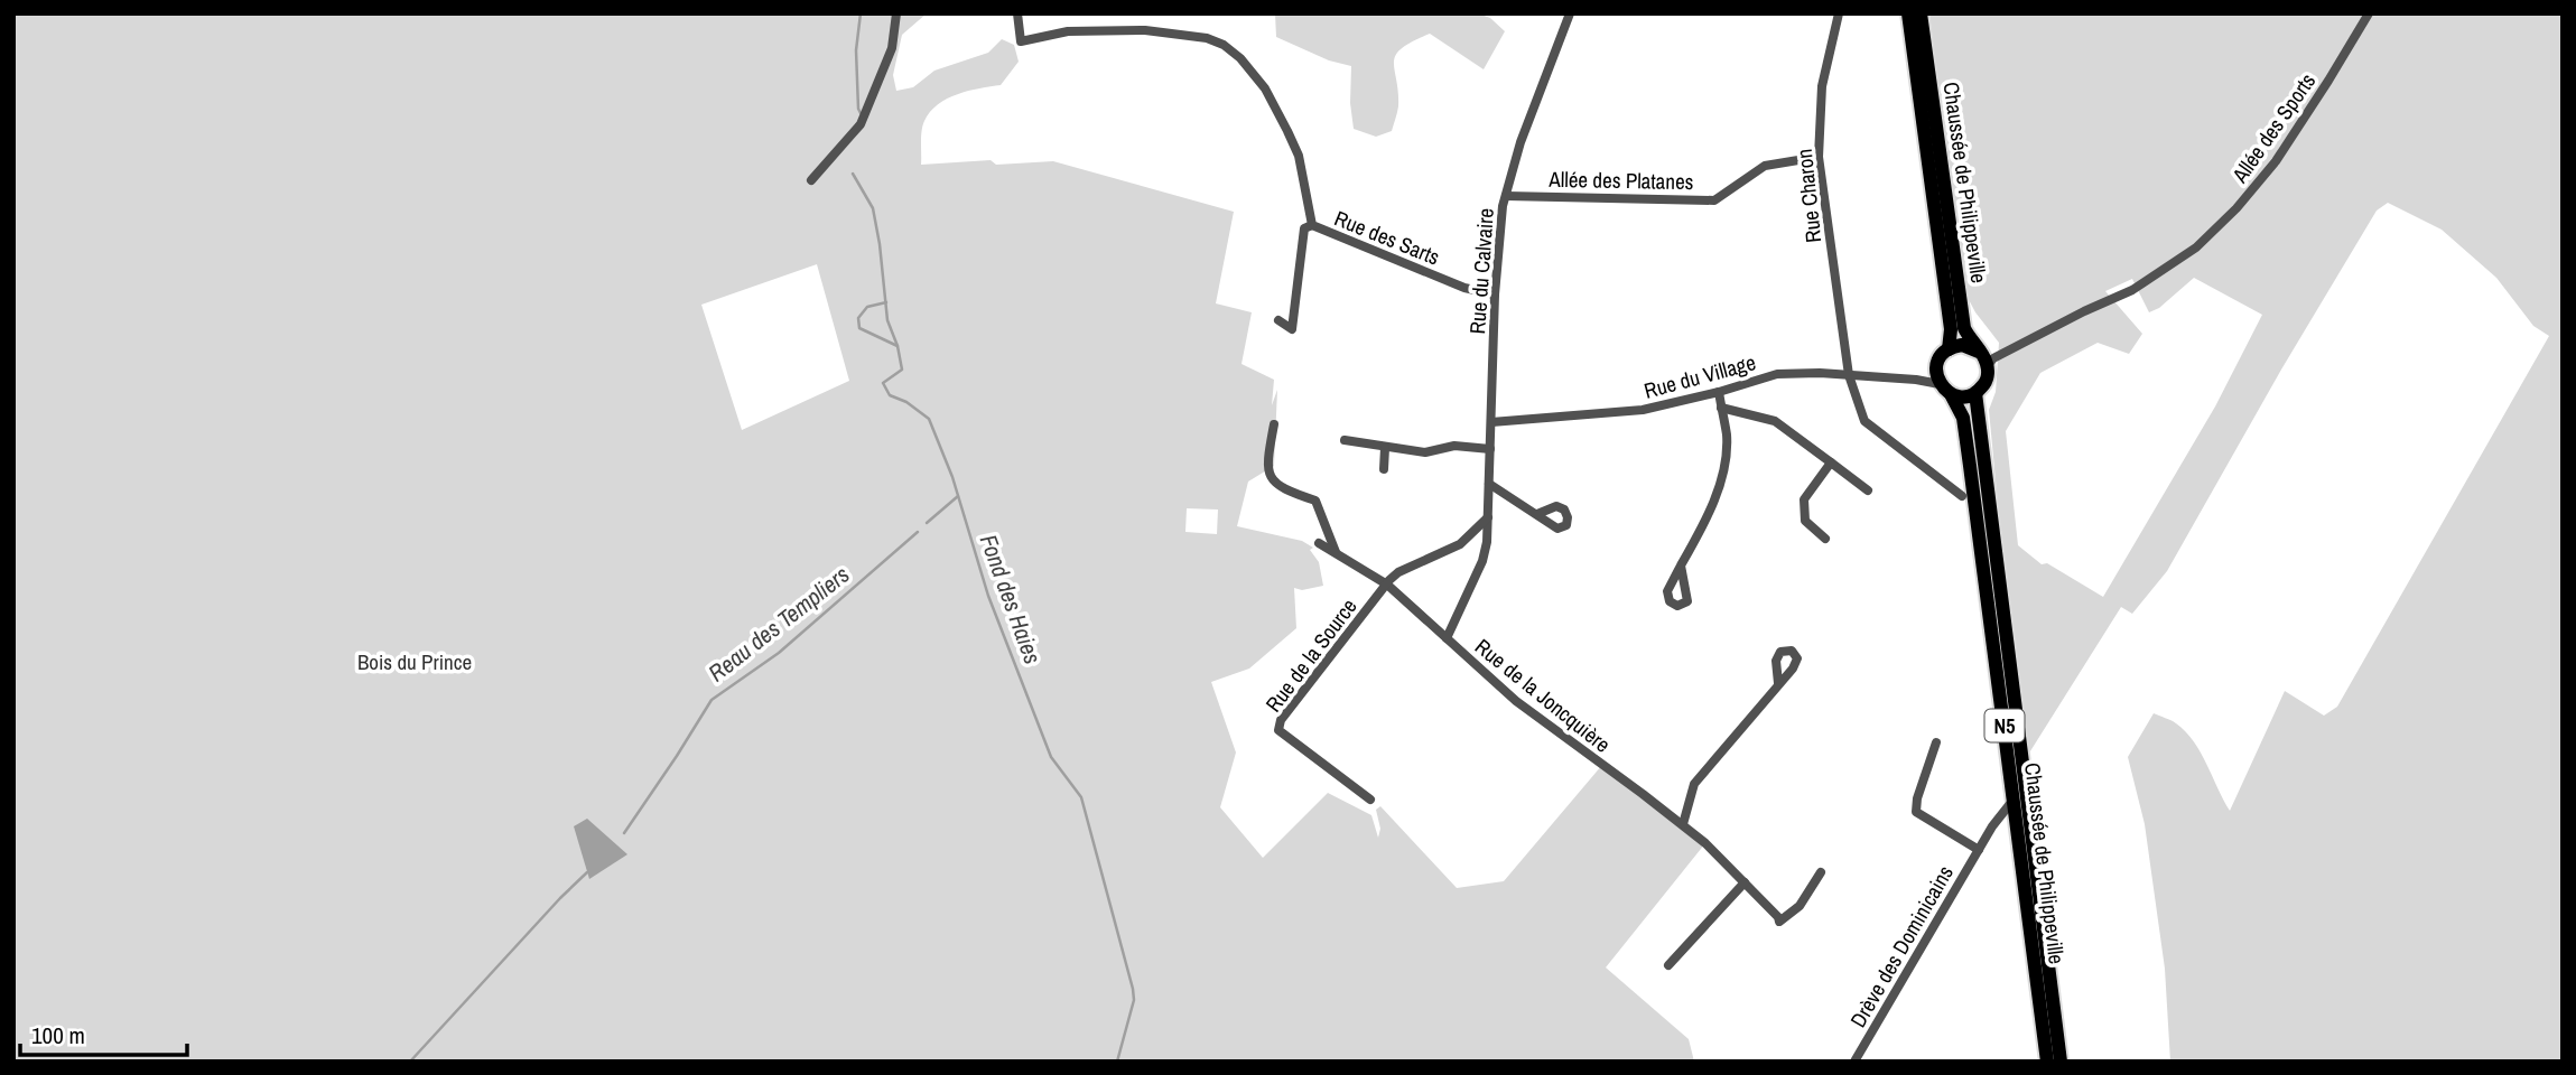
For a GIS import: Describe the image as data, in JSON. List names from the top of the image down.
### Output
{
  "streets": {
    "main road": ["Chaussée de Philippeville", "N5"],
    "street": [
      "Allée des Sports",
      "Allée des Platanes",
      "Rue Charon",
      "Rue des Sarts",
      "Rue du Calvaire",
      "Rue du Village",
      "Rue de la Source",
      "Rue de la Joncquière",
      "Drève des Dominicains"
    ]
  },
  "crossings": [
    ["Allée des Sports", "Chaussée de Philippeville"],
    ["Allée des Sports", "Rue du Village"],
    ["Allée des Sports", "N5"],
    ["Allée des Platanes", "Rue Charon"],
    ["Allée des Platanes", "Rue du Calvaire"],
    ["Chaussée de Philippeville", "Rue du Village"],
    ["Chaussée de Philippeville", "N5"],
    ["Chaussée de Philippeville", "Drève des Dominicains"],
    ["Rue Charon", "Rue du Village"],
    ["Rue des Sarts", "Rue du Calvaire"],
    ["Rue du Calvaire", "Rue du Village"],
    ["Rue du Calvaire", "Rue de la Joncquière"],
    ["Rue du Village", "N5"],
    ["Rue de la Source", "Rue de la Joncquière"]
  ],
  "water": ["Fond des Haies", "Reau des Templiers"],
  "parks": ["Bois du Prince"],
  "scale_bar": "100 m"
}
